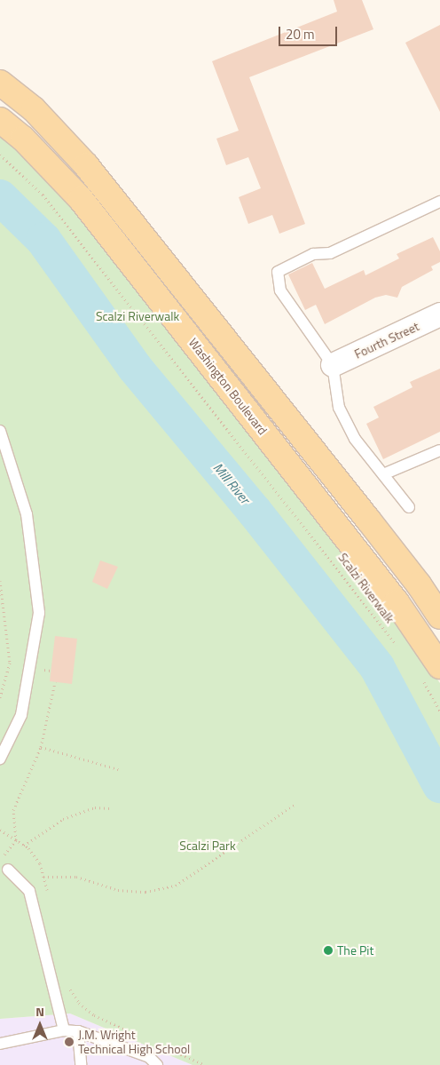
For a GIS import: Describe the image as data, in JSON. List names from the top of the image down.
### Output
{
  "streets": {
    "main road": ["Washington Boulevard"],
    "street": ["Fourth Street"],
    "path": ["Scalzi Riverwalk"]
  },
  "water": ["Mill River"],
  "parks": ["Scalzi Riverwalk", "Scalzi Park"],
  "places": ["The Pit", "J.M. Wright Technical High School"],
  "scale_bar": "20 m",
  "north": "top"
}
